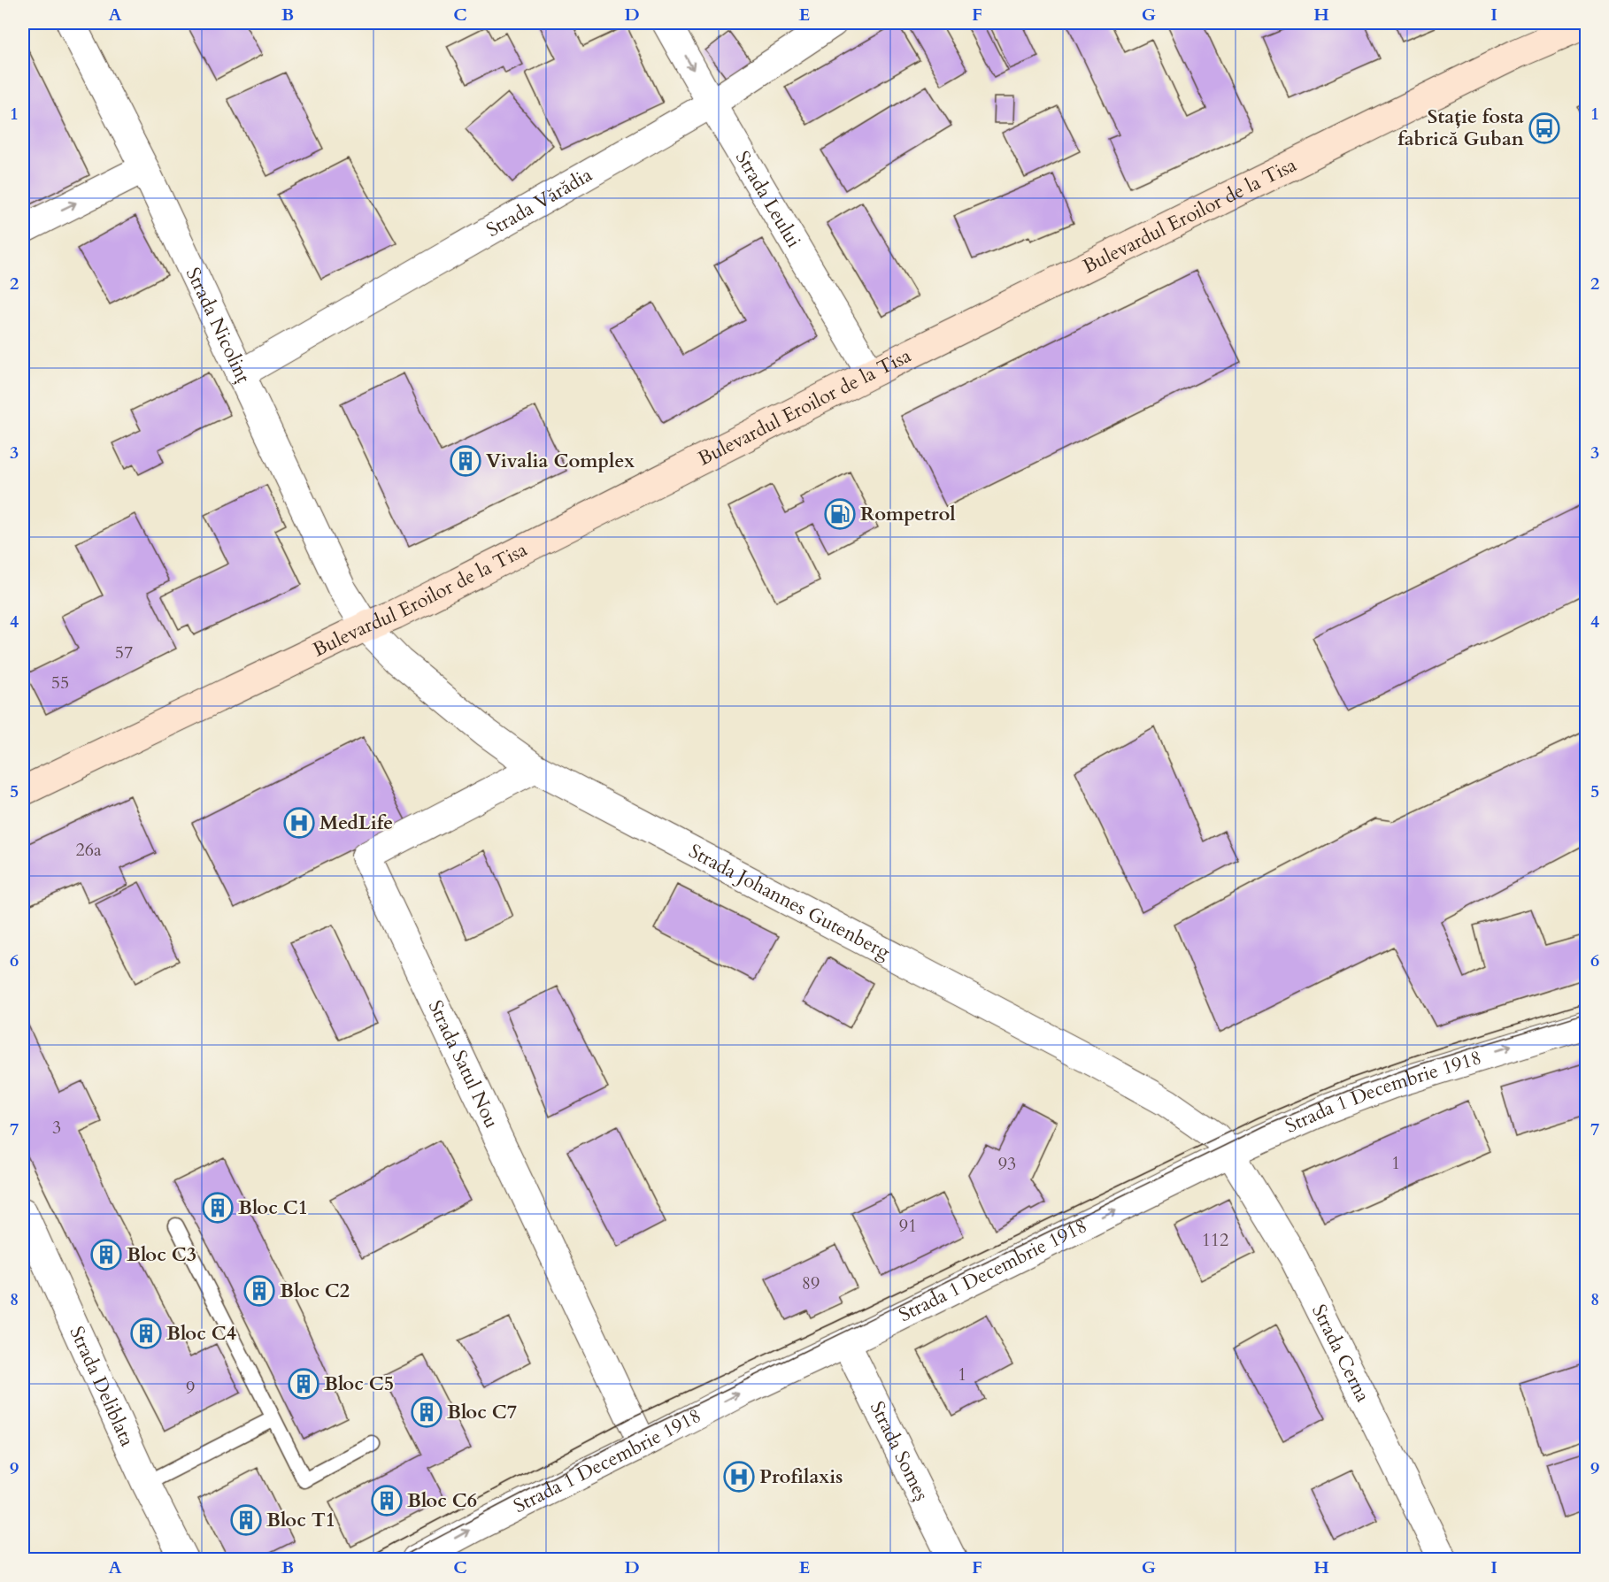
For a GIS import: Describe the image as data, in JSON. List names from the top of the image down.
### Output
{
  "streets": {
    "street": [
      "Strada Leului",
      "Strada Vărădia",
      "Bulevardul Eroilor de la Tisa",
      "Strada Nicolinț",
      "Strada Johannes Gutenberg",
      "Strada Satul Nou",
      "Strada 1 Decembrie 1918",
      "Strada Cerna",
      "Strada Deliblata",
      "Strada Someș"
    ]
  },
  "crossings": [
    ["Strada Leului", "Strada Vărădia"],
    ["Strada Leului", "Bulevardul Eroilor de la Tisa"],
    ["Strada Vărădia", "Strada Nicolinț"],
    ["Bulevardul Eroilor de la Tisa", "Strada Nicolinț"],
    ["Bulevardul Eroilor de la Tisa", "Strada Johannes Gutenberg"],
    ["Strada Nicolinț", "Strada Johannes Gutenberg"],
    ["Strada Johannes Gutenberg", "Strada Satul Nou"],
    ["Strada Johannes Gutenberg", "Strada 1 Decembrie 1918"],
    ["Strada Johannes Gutenberg", "Strada Cerna"],
    ["Strada Satul Nou", "Strada 1 Decembrie 1918"],
    ["Strada 1 Decembrie 1918", "Strada Cerna"],
    ["Strada 1 Decembrie 1918", "Strada Someș"]
  ],
  "one_way": ["Strada 1 Decembrie 1918"],
  "places": {
    "bus stop": ["Stație fosta fabrică Guban"],
    "building": [
      "Vivalia Complex",
      "Bloc C1",
      "Bloc C3",
      "Bloc C2",
      "Bloc C4",
      "Bloc C5",
      "Bloc C7",
      "Bloc C6",
      "Bloc T1"
    ],
    "fuel station": ["Rompetrol"],
    "hospital": ["MedLife", "Profilaxis"]
  },
  "house_numbers": [
    "57",
    "55",
    "26a",
    "3",
    "1",
    "93",
    "91",
    "112",
    "89",
    "1",
    "9"
  ],
  "grid": {
    "columns": [
      "A",
      "B",
      "C",
      "D",
      "E",
      "F",
      "G",
      "H",
      "I"
    ],
    "rows": [
      "1",
      "2",
      "3",
      "4",
      "5",
      "6",
      "7",
      "8",
      "9"
    ]
  }
}
